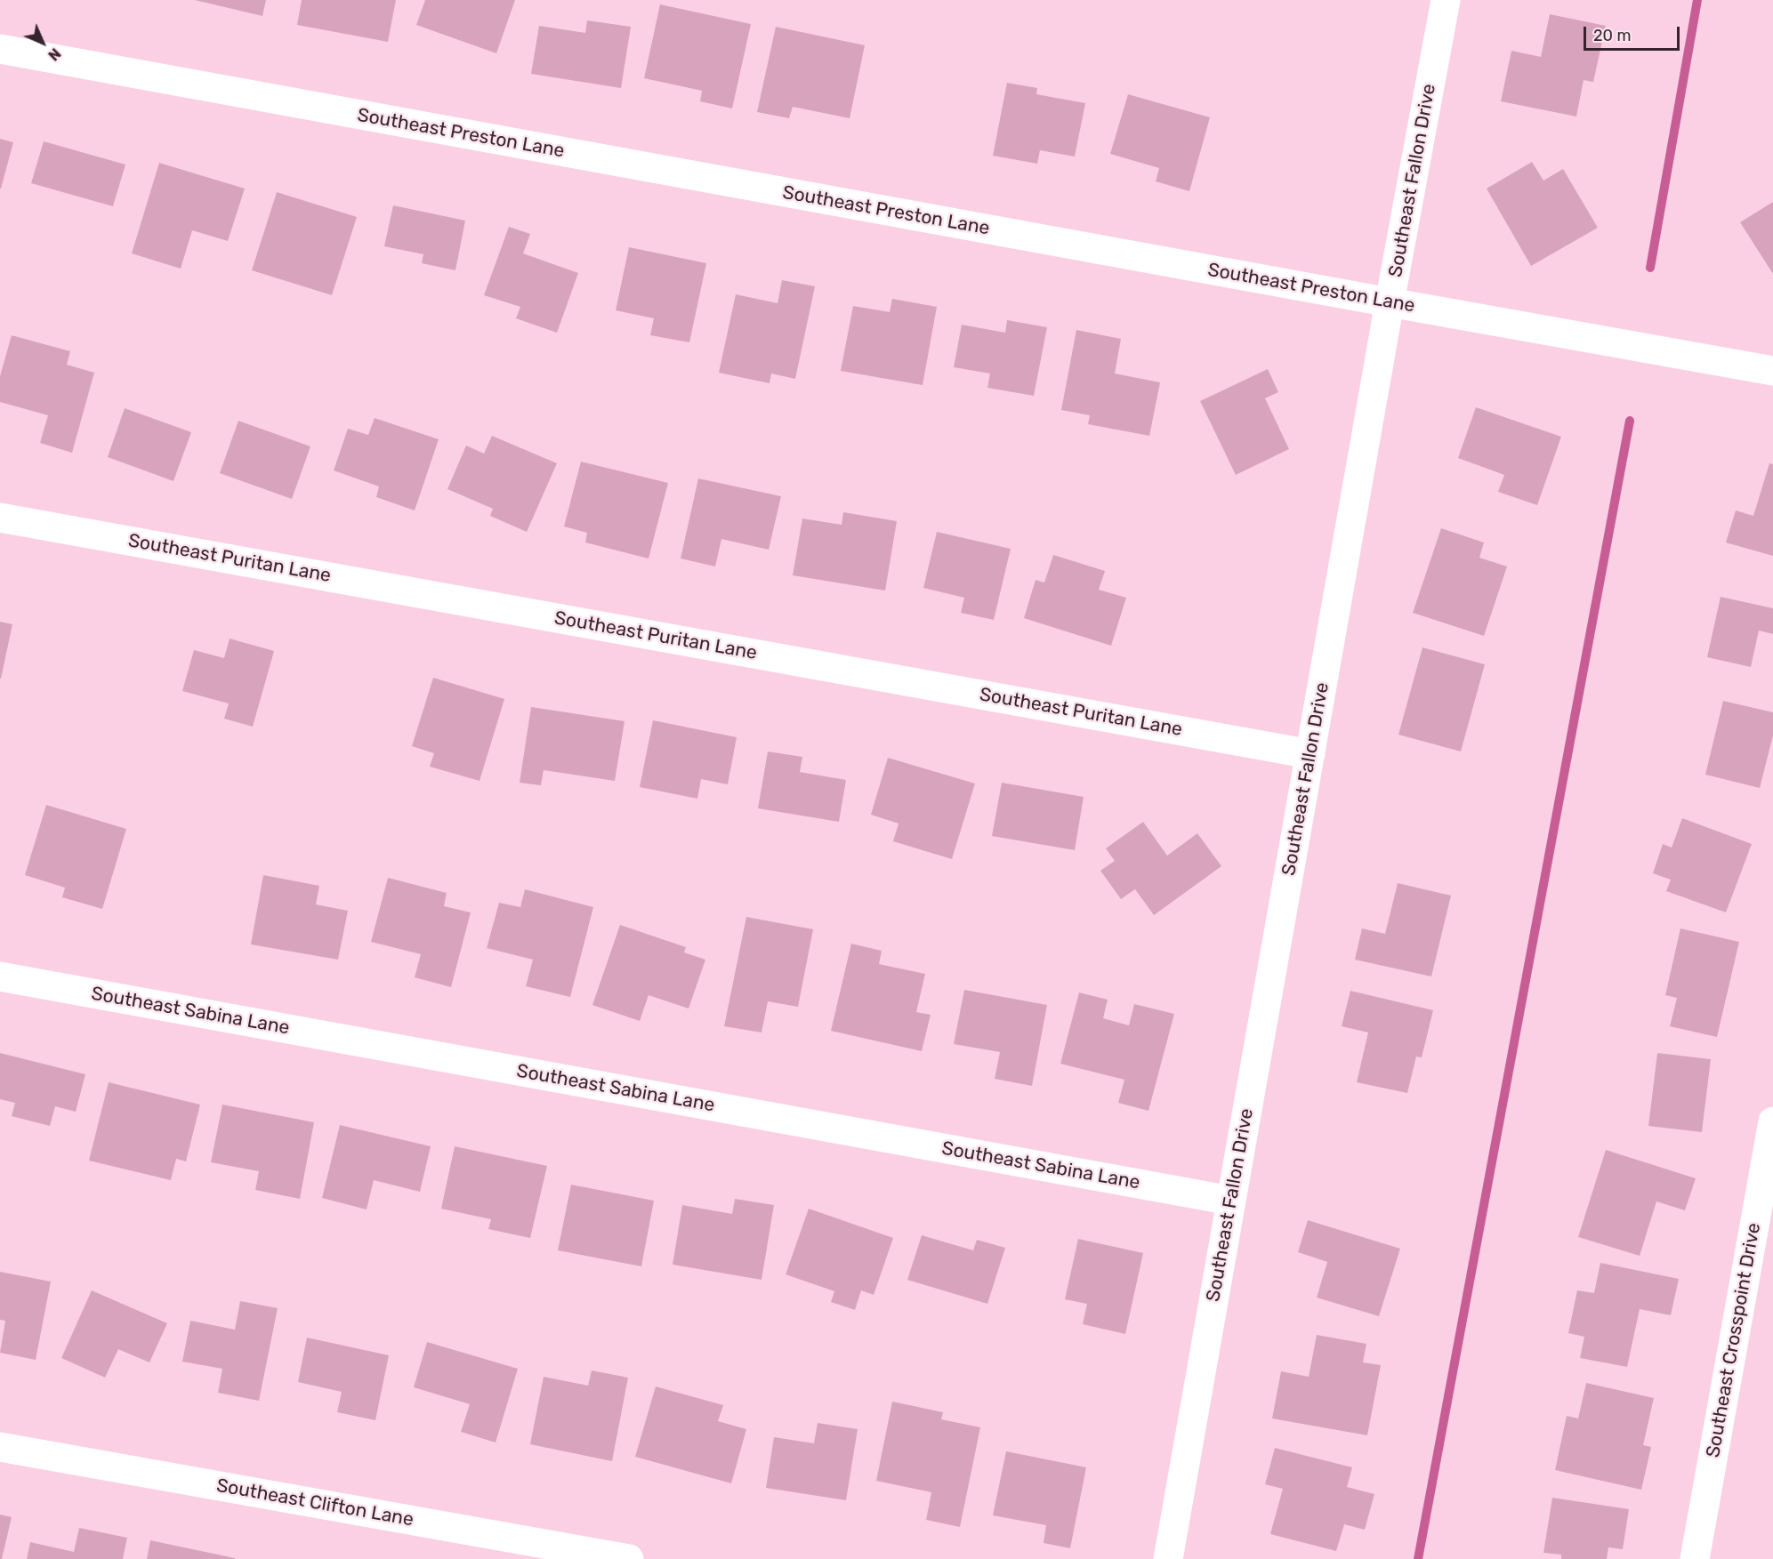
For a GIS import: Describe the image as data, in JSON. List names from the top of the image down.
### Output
{
  "streets": {
    "street": [
      "Southeast Preston Lane",
      "Southeast Fallon Drive",
      "Southeast Puritan Lane",
      "Southeast Sabina Lane",
      "Southeast Crosspoint Drive",
      "Southeast Clifton Lane"
    ]
  },
  "crossings": [
    ["Southeast Preston Lane", "Southeast Fallon Drive"],
    ["Southeast Fallon Drive", "Southeast Puritan Lane"],
    ["Southeast Fallon Drive", "Southeast Sabina Lane"]
  ],
  "scale_bar": "20 m",
  "north": "bottom right"
}
